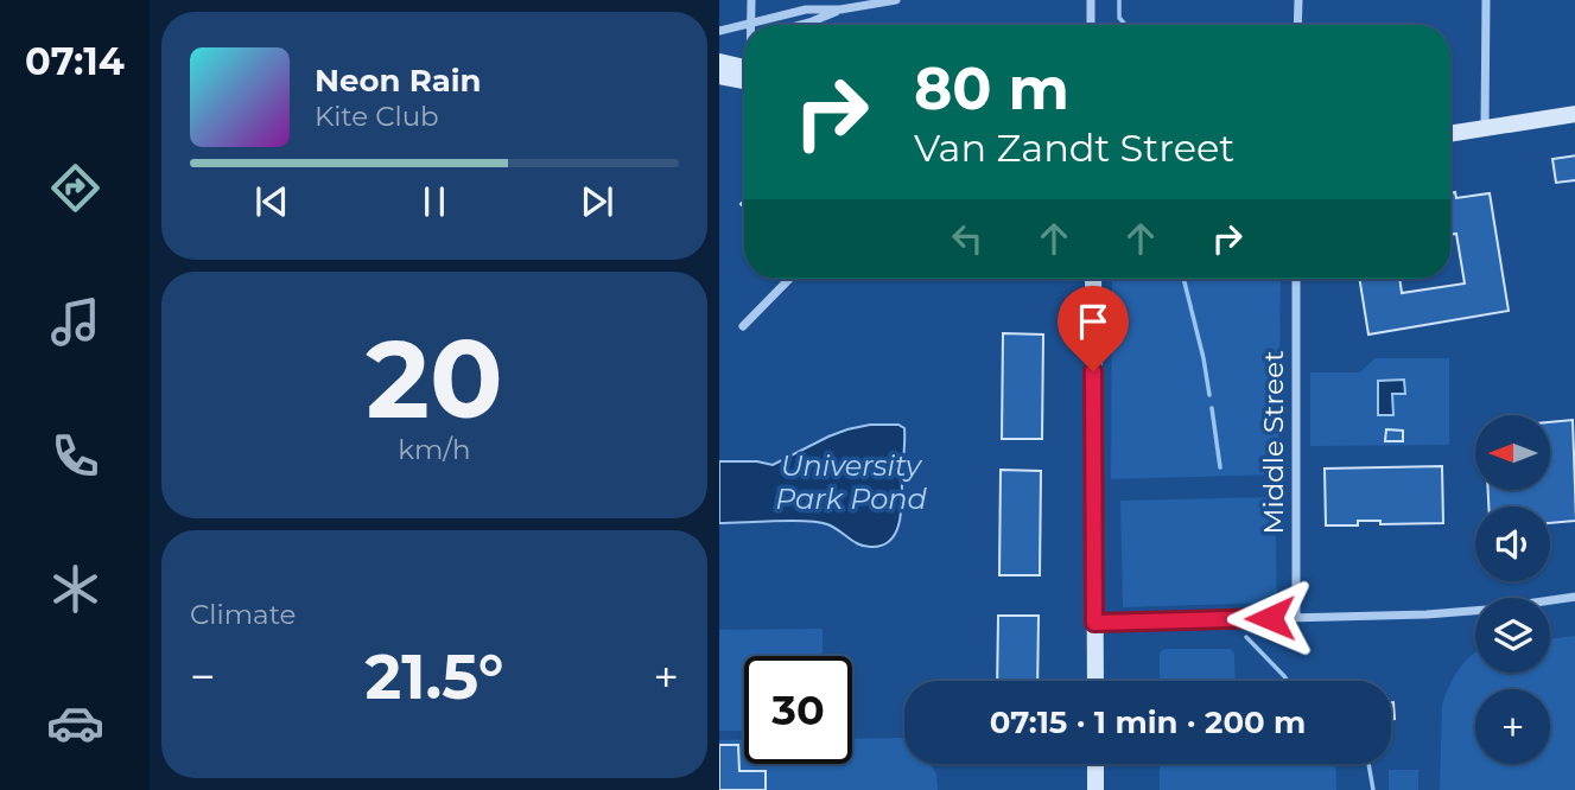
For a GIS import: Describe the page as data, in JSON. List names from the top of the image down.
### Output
{
  "streets": {
    "street": ["Middle Street"]
  },
  "water": ["University Park Pond"],
  "north": "left",
  "page": {
    "tabs": "07:14",
    "turn": ["80 m", "Van Zandt Street"],
    "song": ["Neon Rain", "Kite Club"],
    "tile": [
      ["20", "km/h"],
      "Climate"
    ],
    "map_buttons": "+",
    "heat": ["−", "21.5°", "+"],
    "limit": "30",
    "trip": "07:15 · 1 min · 200 m"
  }
}
